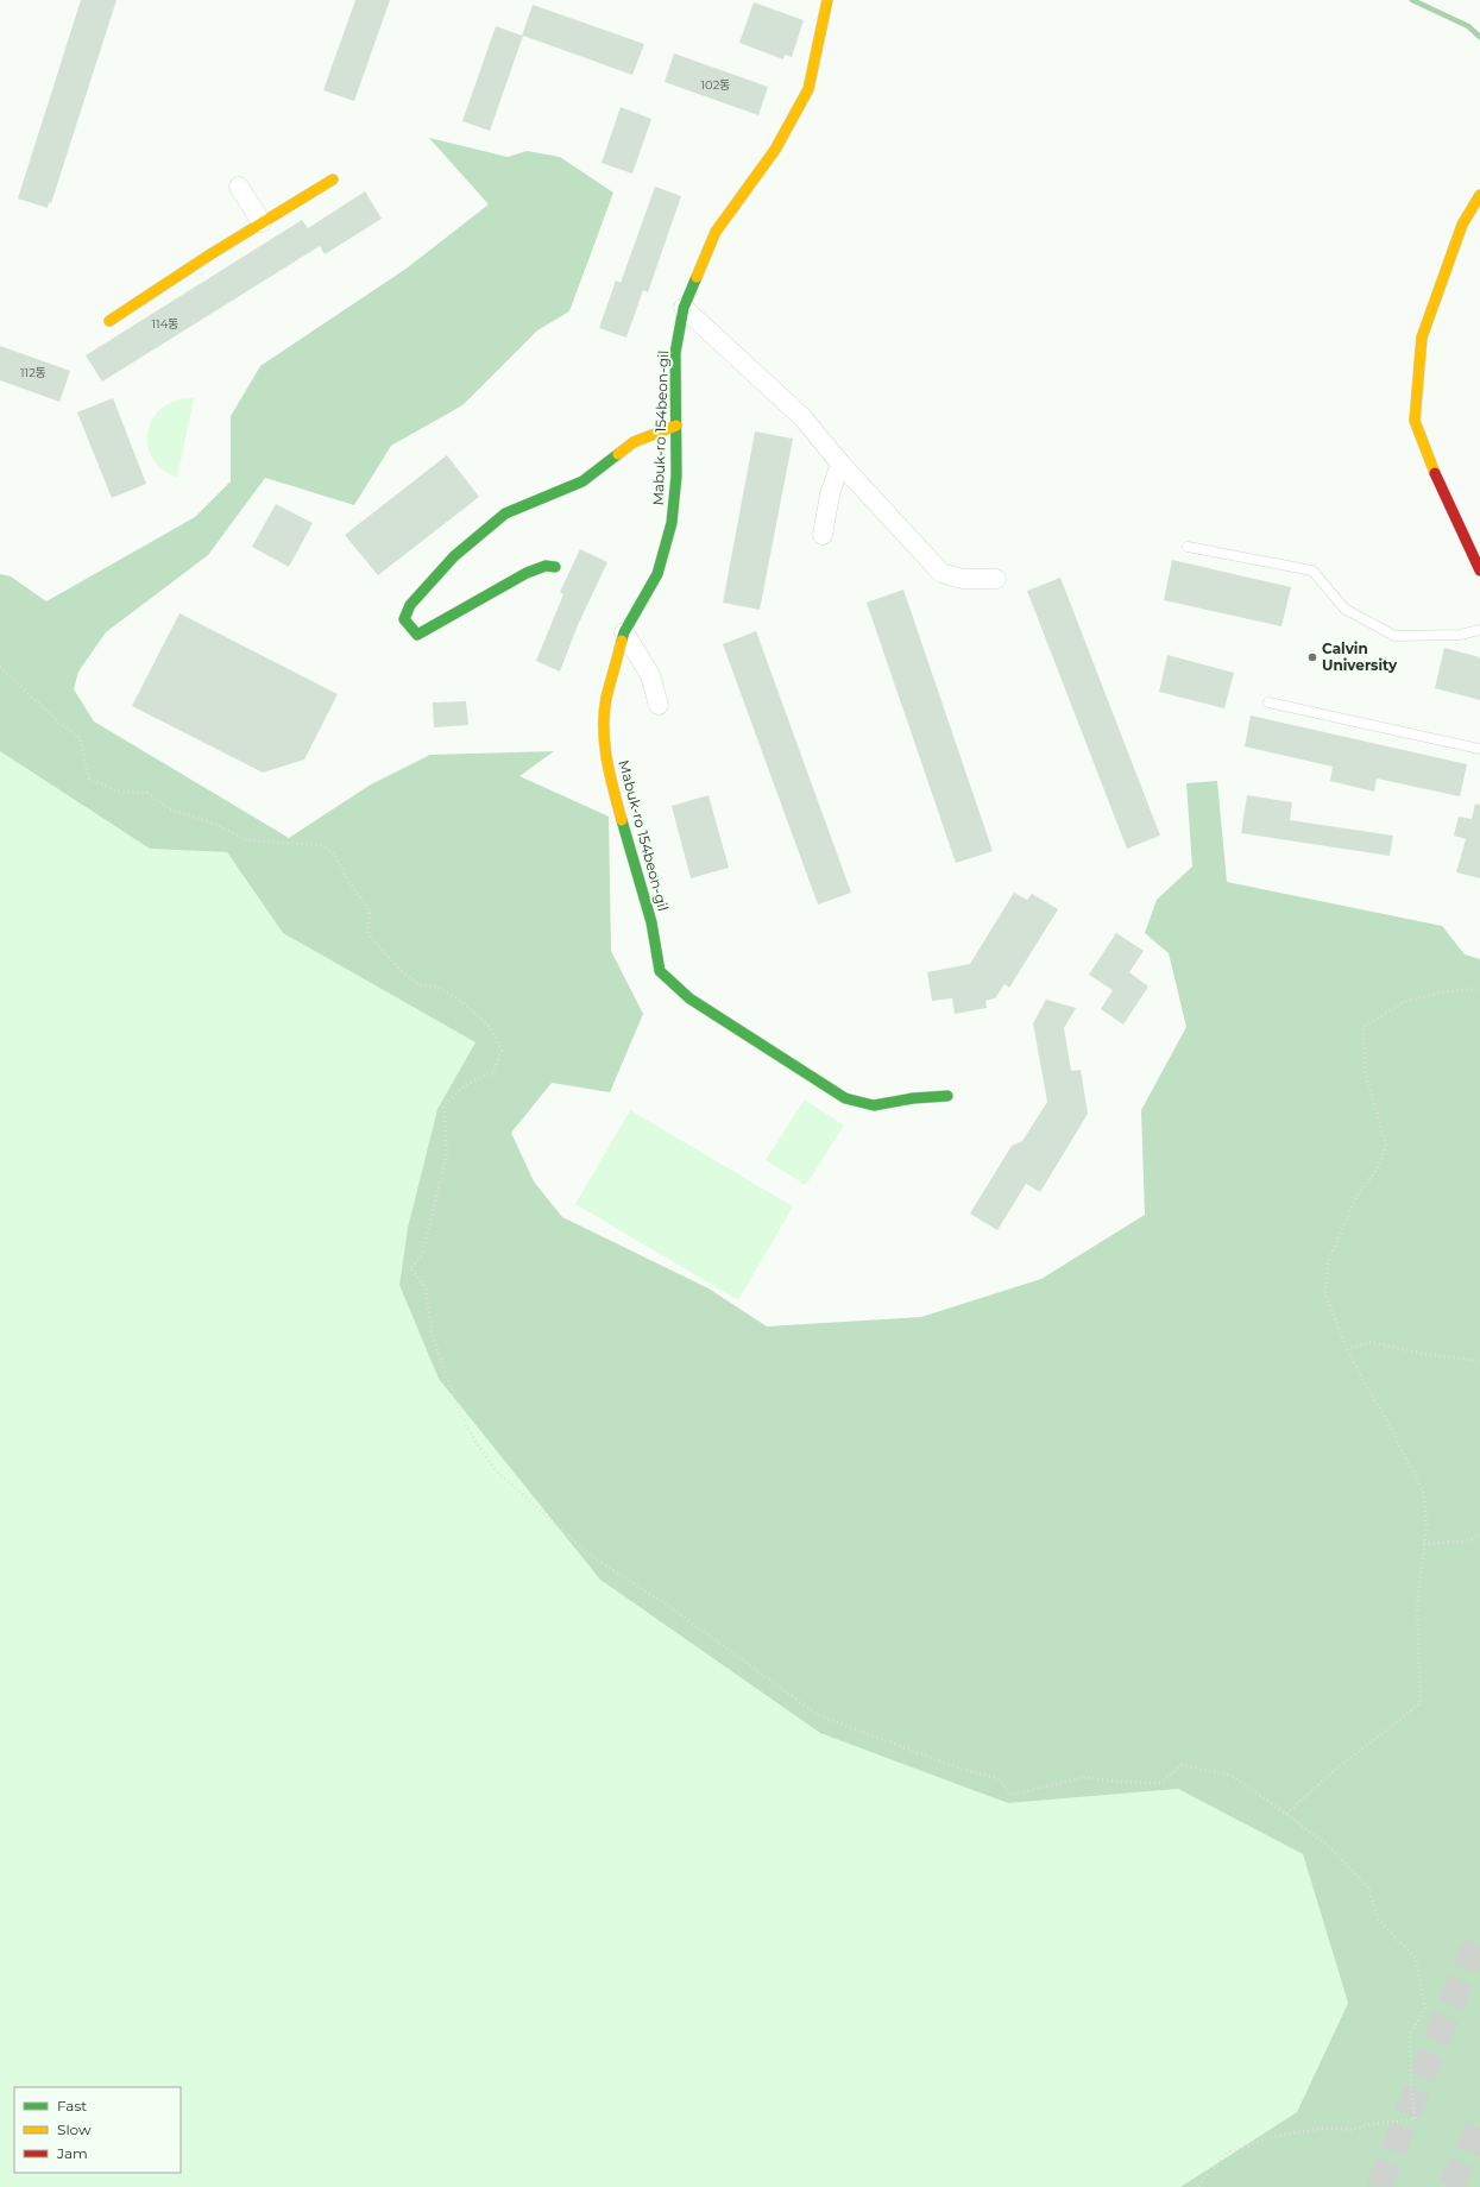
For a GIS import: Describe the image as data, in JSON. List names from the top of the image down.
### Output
{
  "streets": {
    "street": ["Mabuk-ro 154beon-gil"]
  },
  "places": ["Calvin University"],
  "house_numbers": ["102동", "114동", "112동"],
  "legend": ["Fast", "Slow", "Jam"]
}
